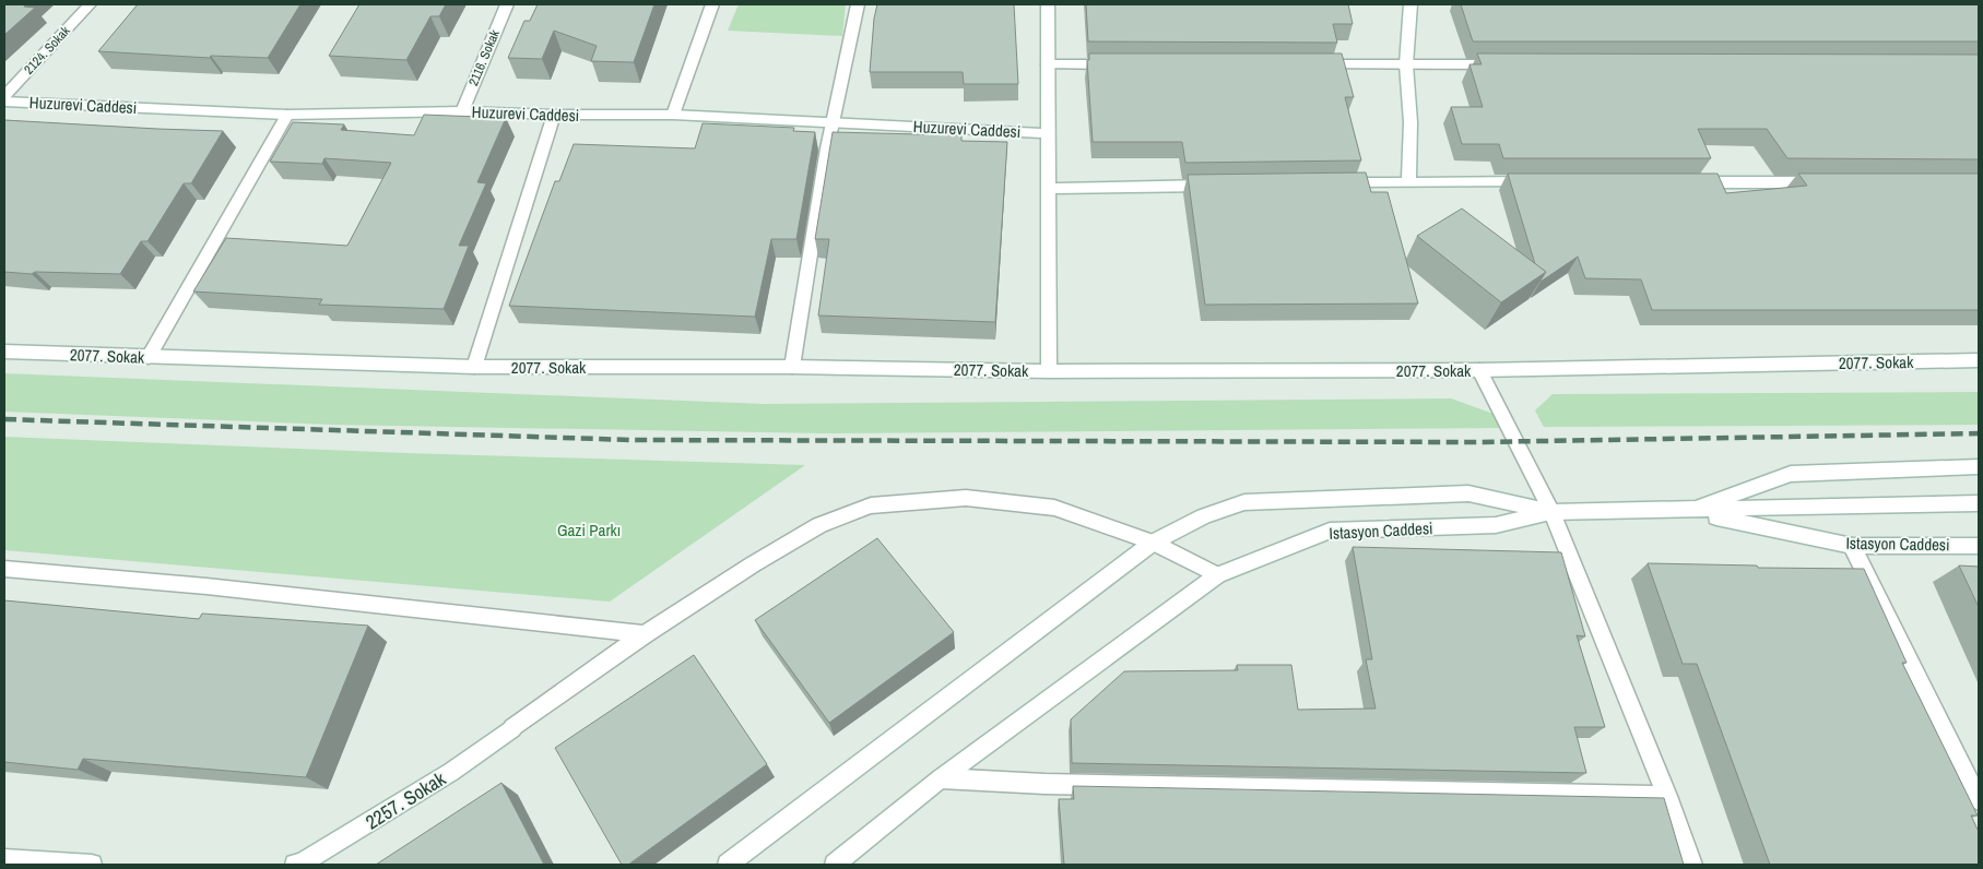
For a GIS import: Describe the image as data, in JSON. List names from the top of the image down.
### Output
{
  "streets": {
    "street": [
      "2124. Sokak",
      "2116. Sokak",
      "Huzurevi Caddesi",
      "2077. Sokak",
      "Istasyon Caddesi",
      "2257. Sokak"
    ]
  },
  "crossings": [
    ["2116. Sokak", "Huzurevi Caddesi"],
    ["Istasyon Caddesi", "2257. Sokak"]
  ],
  "parks": ["Gazi Parkı"]
}
